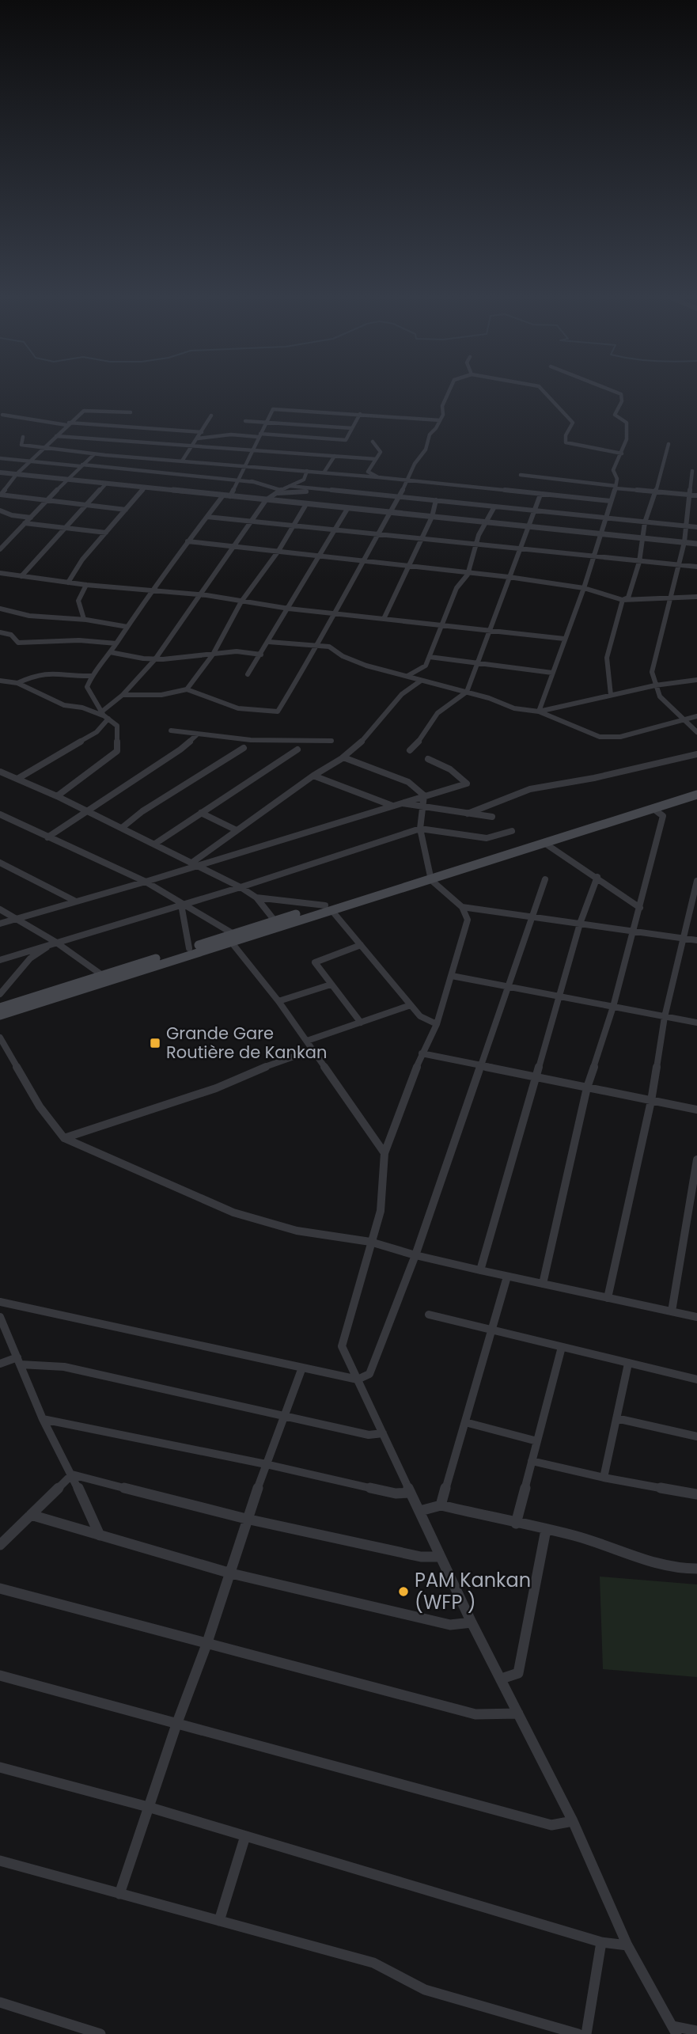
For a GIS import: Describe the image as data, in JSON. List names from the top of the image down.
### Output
{
  "places": {
    "transit": ["Grande Gare Routière de Kankan"],
    "other": ["PAM Kankan (WFP )"]
  }
}
